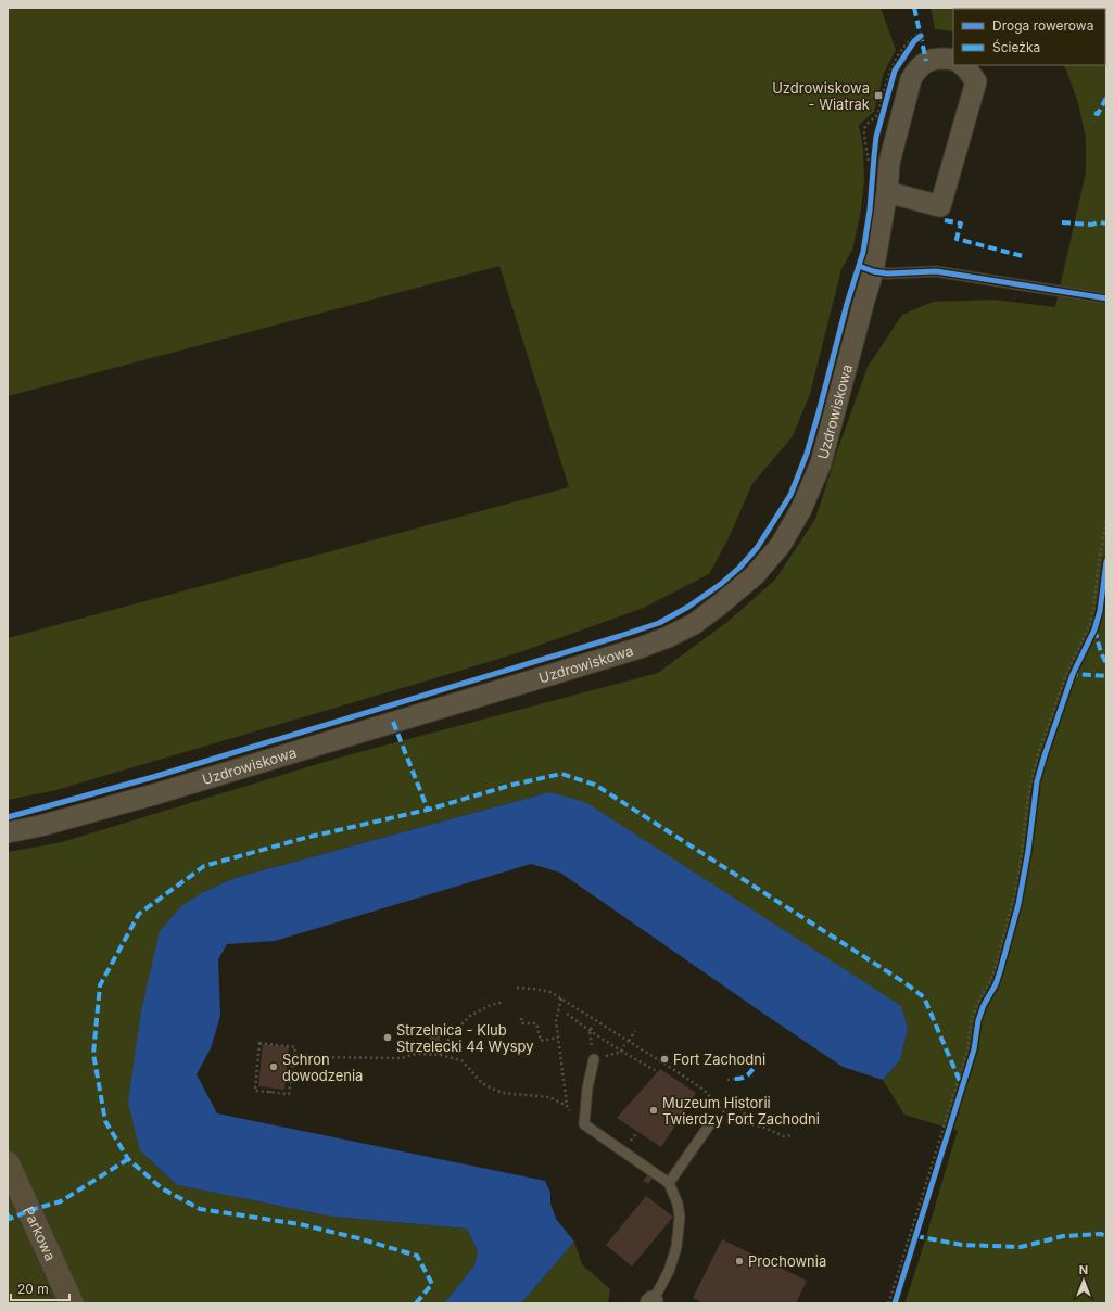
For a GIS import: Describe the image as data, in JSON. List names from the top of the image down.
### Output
{
  "streets": {
    "street": ["Uzdrowiskowa", "Parkowa"]
  },
  "places": {
    "transit": ["Uzdrowiskowa - Wiatrak"],
    "other": [
      "Strzelnica - Klub Strzelecki 44 Wyspy",
      "Fort Zachodni",
      "Schron dowodzenia",
      "Muzeum Historii Twierdzy Fort Zachodni",
      "Prochownia"
    ]
  },
  "legend": ["Droga rowerowa", "Ścieżka"],
  "scale_bar": "20 m",
  "north": "top"
}
